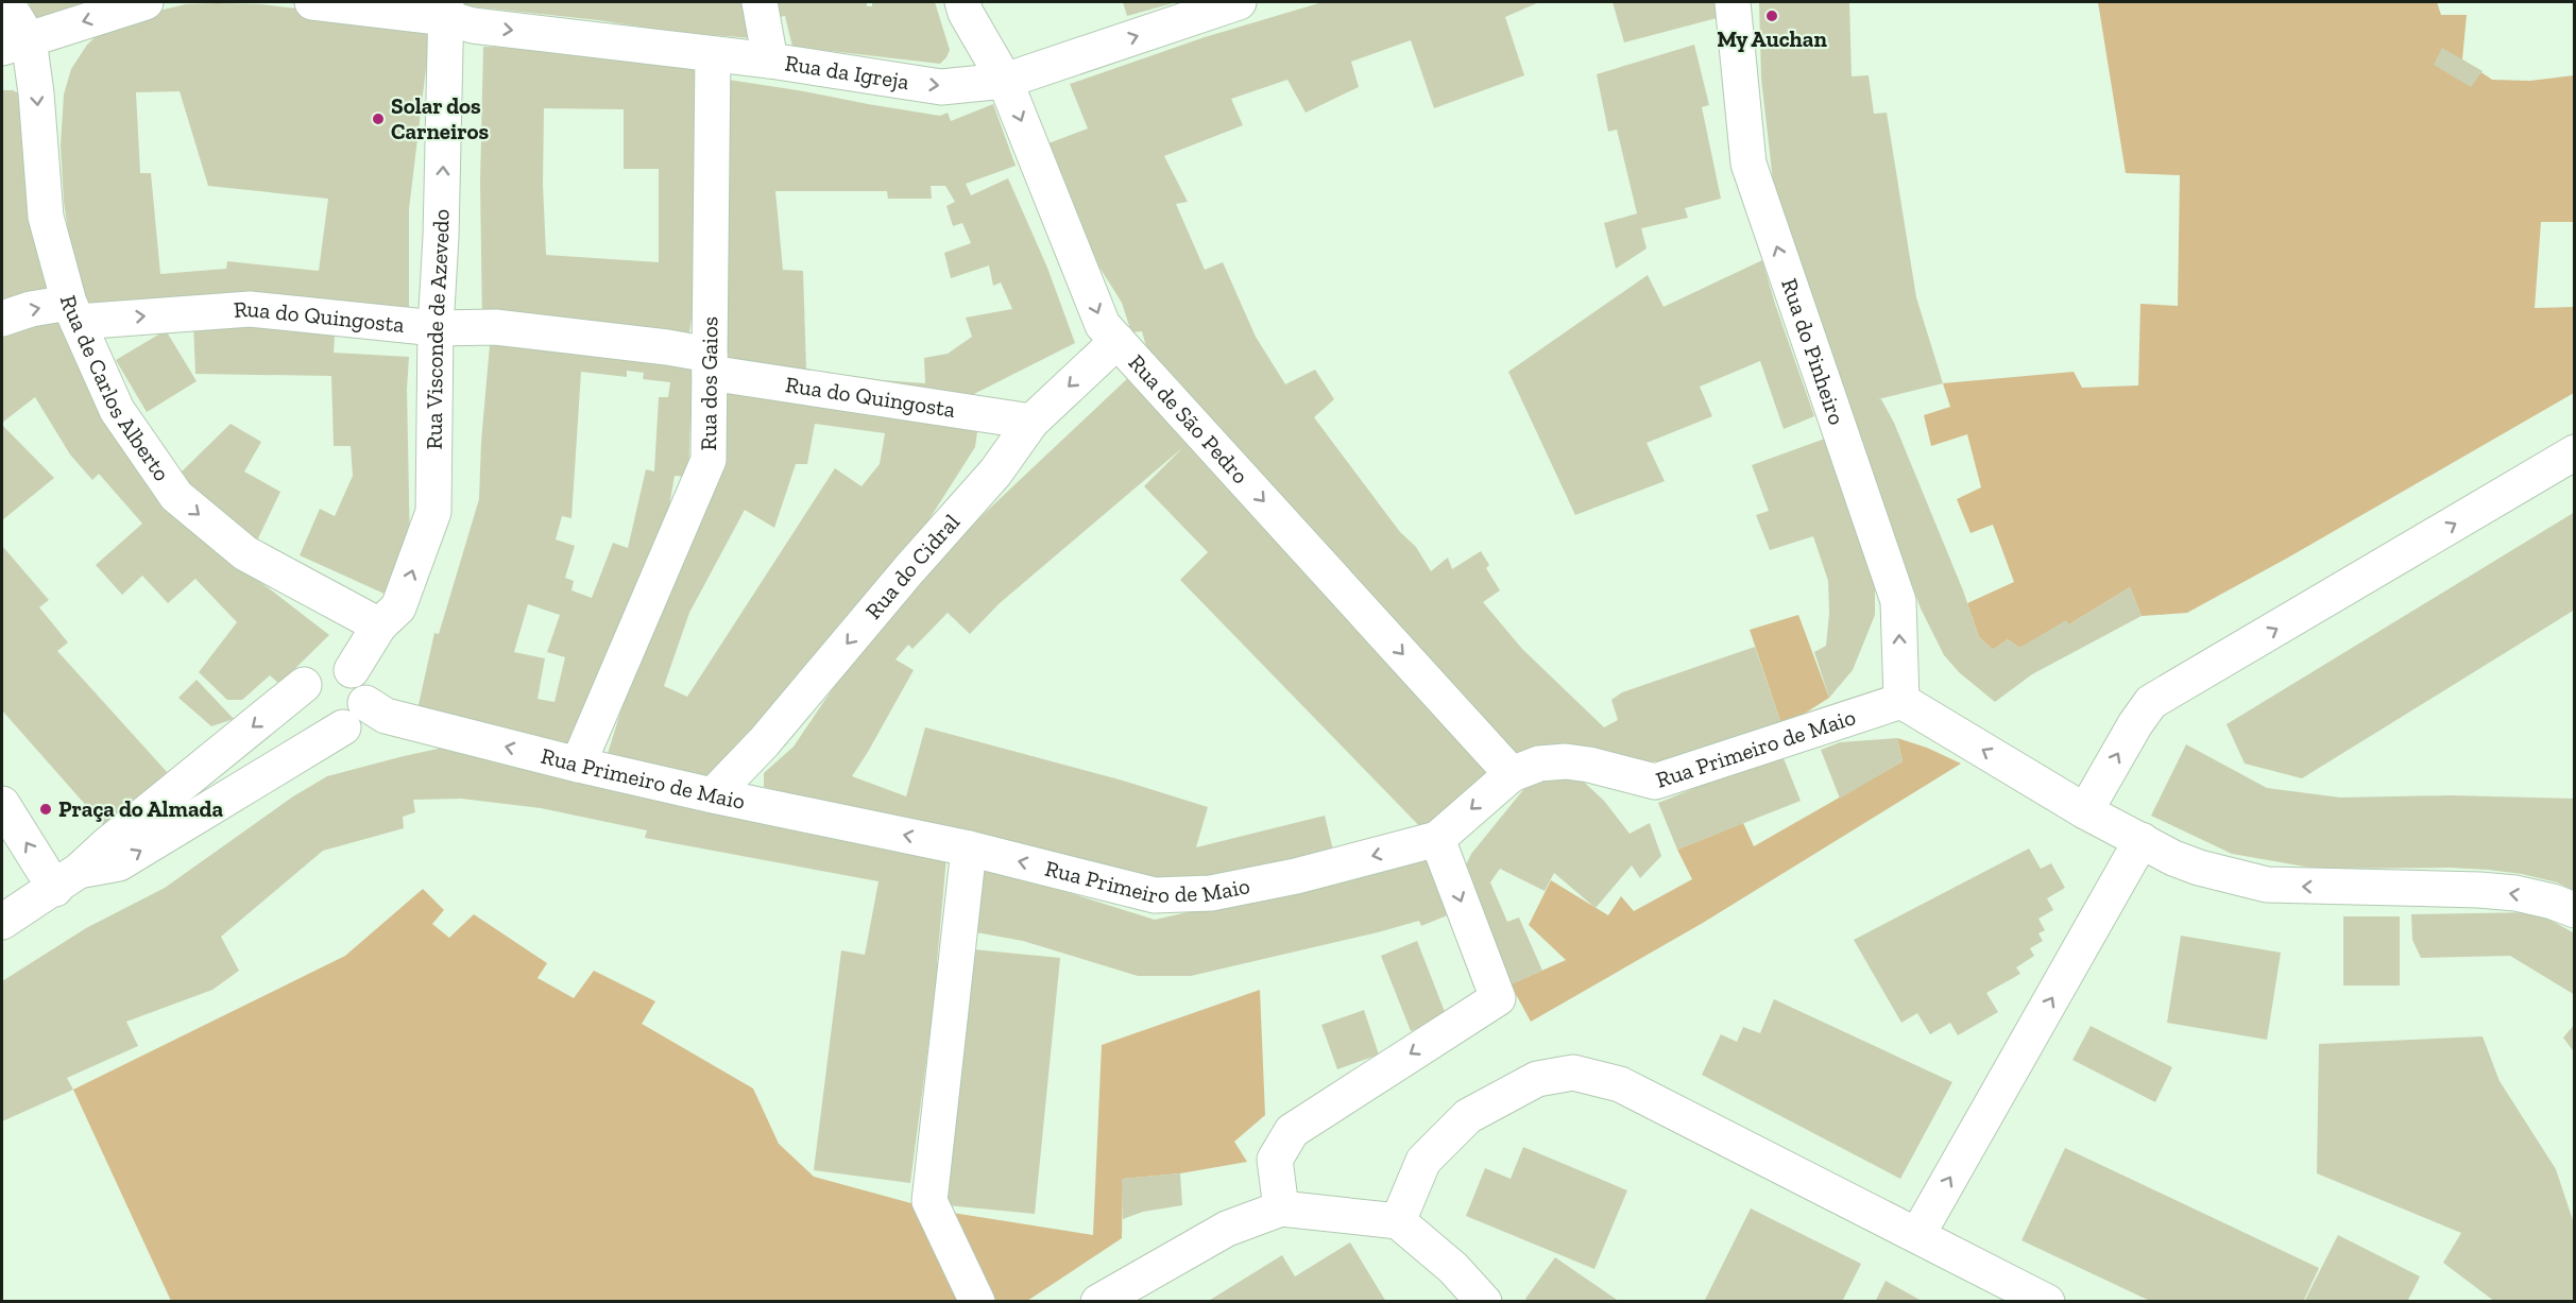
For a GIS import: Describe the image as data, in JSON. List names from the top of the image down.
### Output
{
  "streets": {
    "street": [
      "Rua da Igreja",
      "Rua do Quingosta",
      "Rua Visconde de Azevedo",
      "Rua do Pinheiro",
      "Rua dos Gaios",
      "Rua de Carlos Alberto",
      "Rua de São Pedro",
      "Rua do Cidral",
      "Rua Primeiro de Maio"
    ]
  },
  "crossings": [
    ["Rua da Igreja", "Rua Visconde de Azevedo"],
    ["Rua da Igreja", "Rua dos Gaios"],
    ["Rua da Igreja", "Rua de São Pedro"],
    ["Rua do Quingosta", "Rua Visconde de Azevedo"],
    ["Rua do Quingosta", "Rua dos Gaios"],
    ["Rua do Quingosta", "Rua de Carlos Alberto"],
    ["Rua do Quingosta", "Rua do Cidral"],
    ["Rua Visconde de Azevedo", "Rua de Carlos Alberto"],
    ["Rua Visconde de Azevedo", "Rua Primeiro de Maio"],
    ["Rua do Pinheiro", "Rua Primeiro de Maio"],
    ["Rua dos Gaios", "Rua Primeiro de Maio"],
    ["Rua de São Pedro", "Rua do Cidral"],
    ["Rua de São Pedro", "Rua Primeiro de Maio"],
    ["Rua do Cidral", "Rua Primeiro de Maio"]
  ],
  "one_way": [
    "Rua da Igreja",
    "Rua Visconde de Azevedo",
    "Rua do Pinheiro",
    "Rua de Carlos Alberto",
    "Rua de São Pedro",
    "Rua do Cidral",
    "Rua Primeiro de Maio"
  ],
  "places": ["My Auchan", "Solar dos Carneiros", "Praça do Almada"]
}
